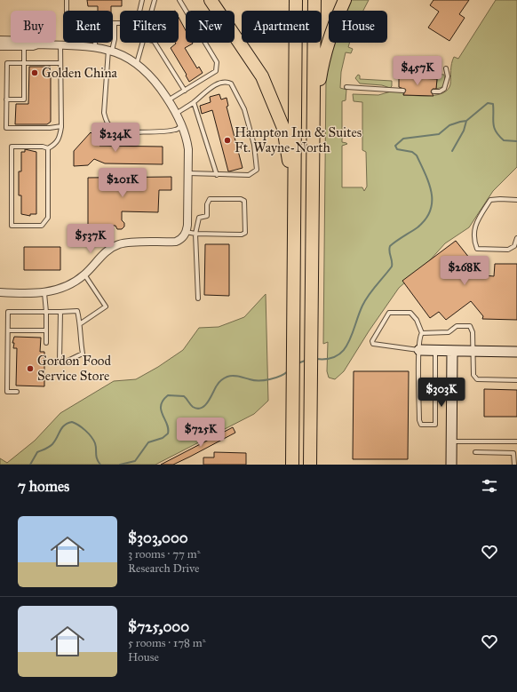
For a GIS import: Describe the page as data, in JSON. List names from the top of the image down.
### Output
{
  "places": ["Golden China", "Hampton Inn & Suites Ft. Wayne-North", "Gordon Food Service Store"],
  "page": {
    "chip": [
      "Buy",
      "Rent",
      "Filters",
      "New",
      "Apartment",
      "House"
    ],
    "price": [
      "$457K",
      "$234K",
      "$201K",
      "$537K",
      "$268K",
      "$303K",
      "$725K"
    ],
    "heading": "7 homes",
    "list": [
      {
        "name": "$303,000",
        "note": "3 rooms · 77 m² · Research Drive"
      },
      {
        "name": "$725,000",
        "note": "5 rooms · 178 m² · House"
      }
    ]
  }
}
